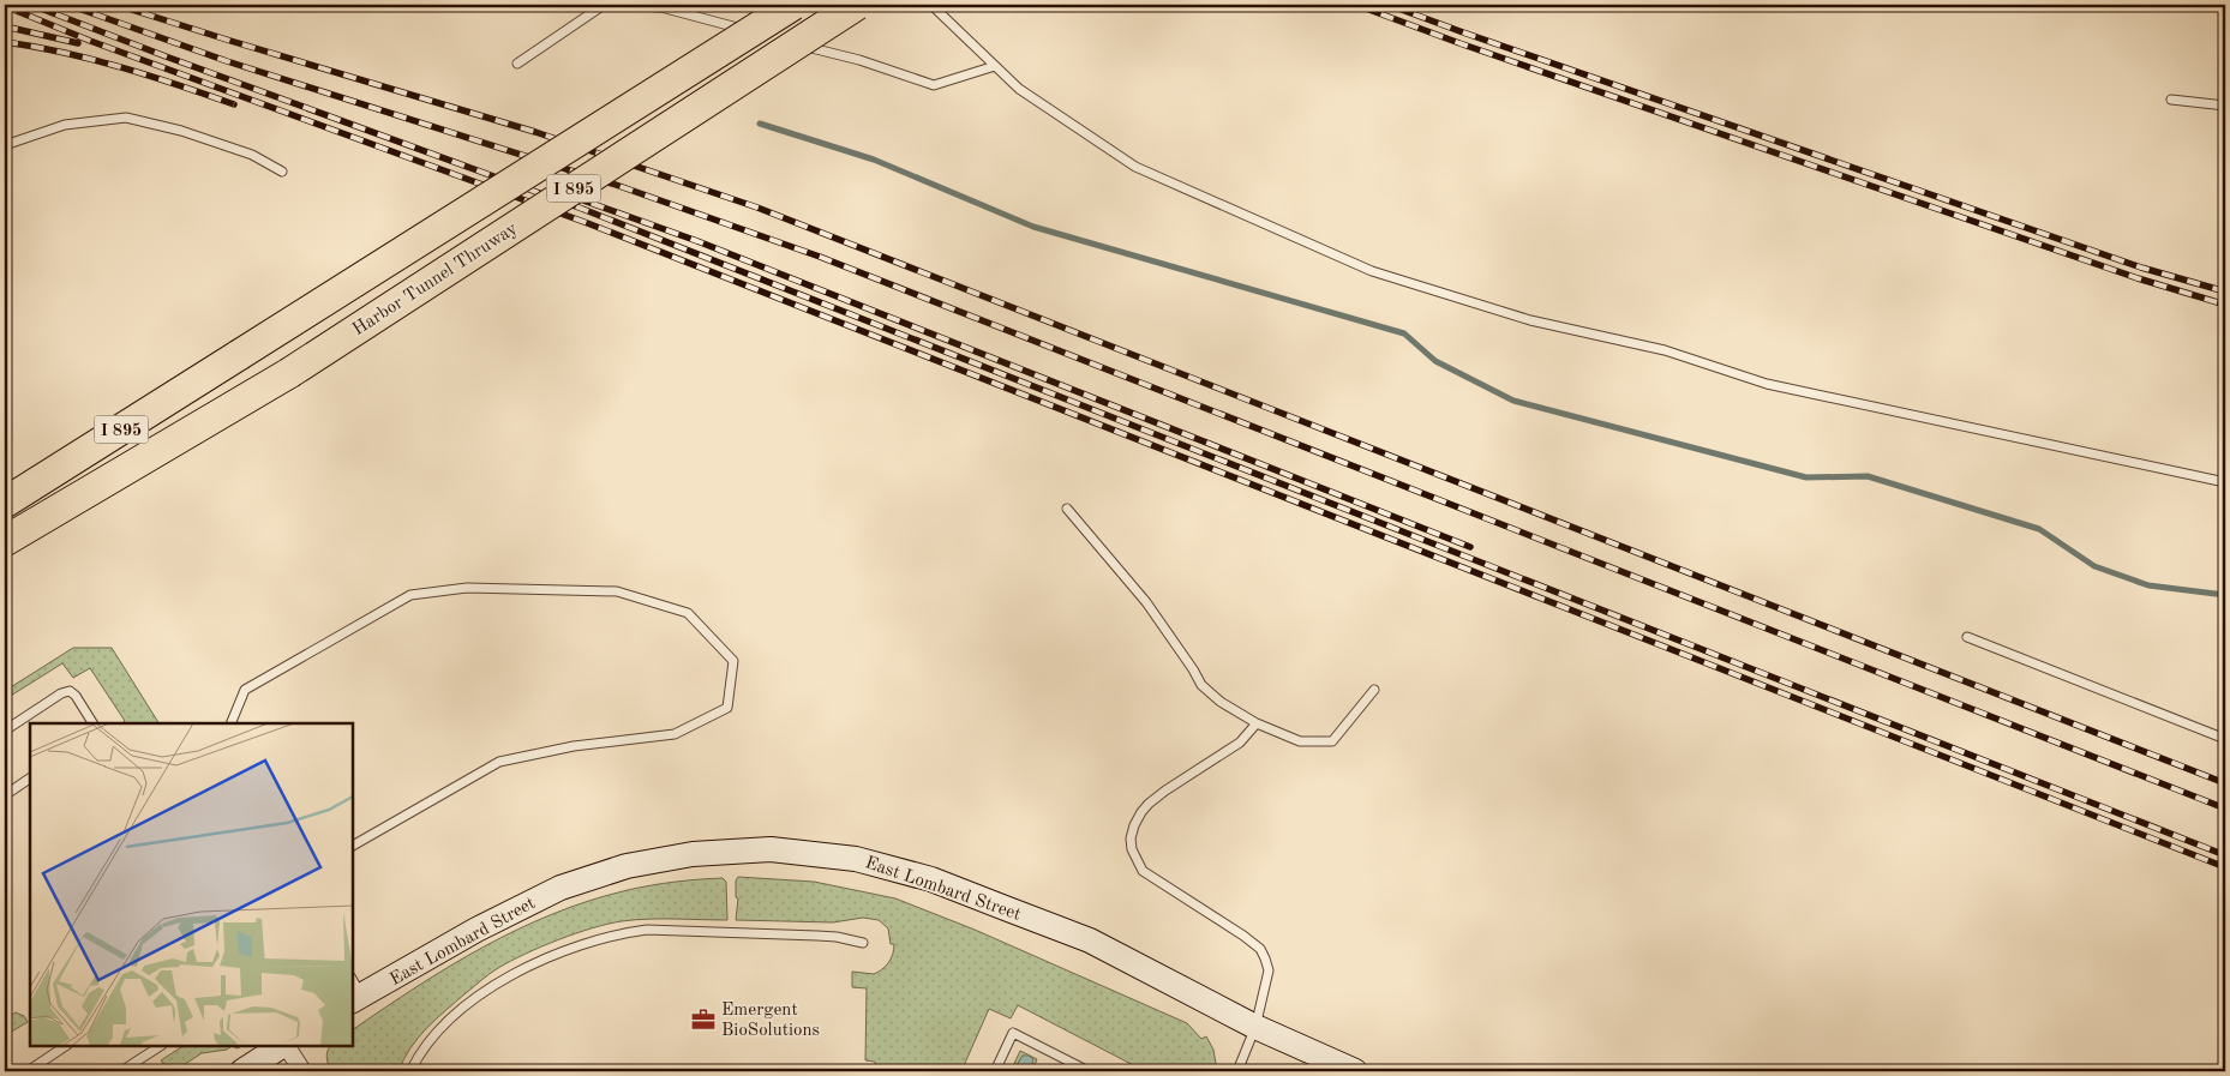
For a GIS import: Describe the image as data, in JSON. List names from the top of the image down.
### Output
{
  "streets": {
    "highway": ["I 895", "Harbor Tunnel Thruway"],
    "main road": ["East Lombard Street"]
  },
  "places": {
    "office": ["Emergent BioSolutions"]
  }
}
